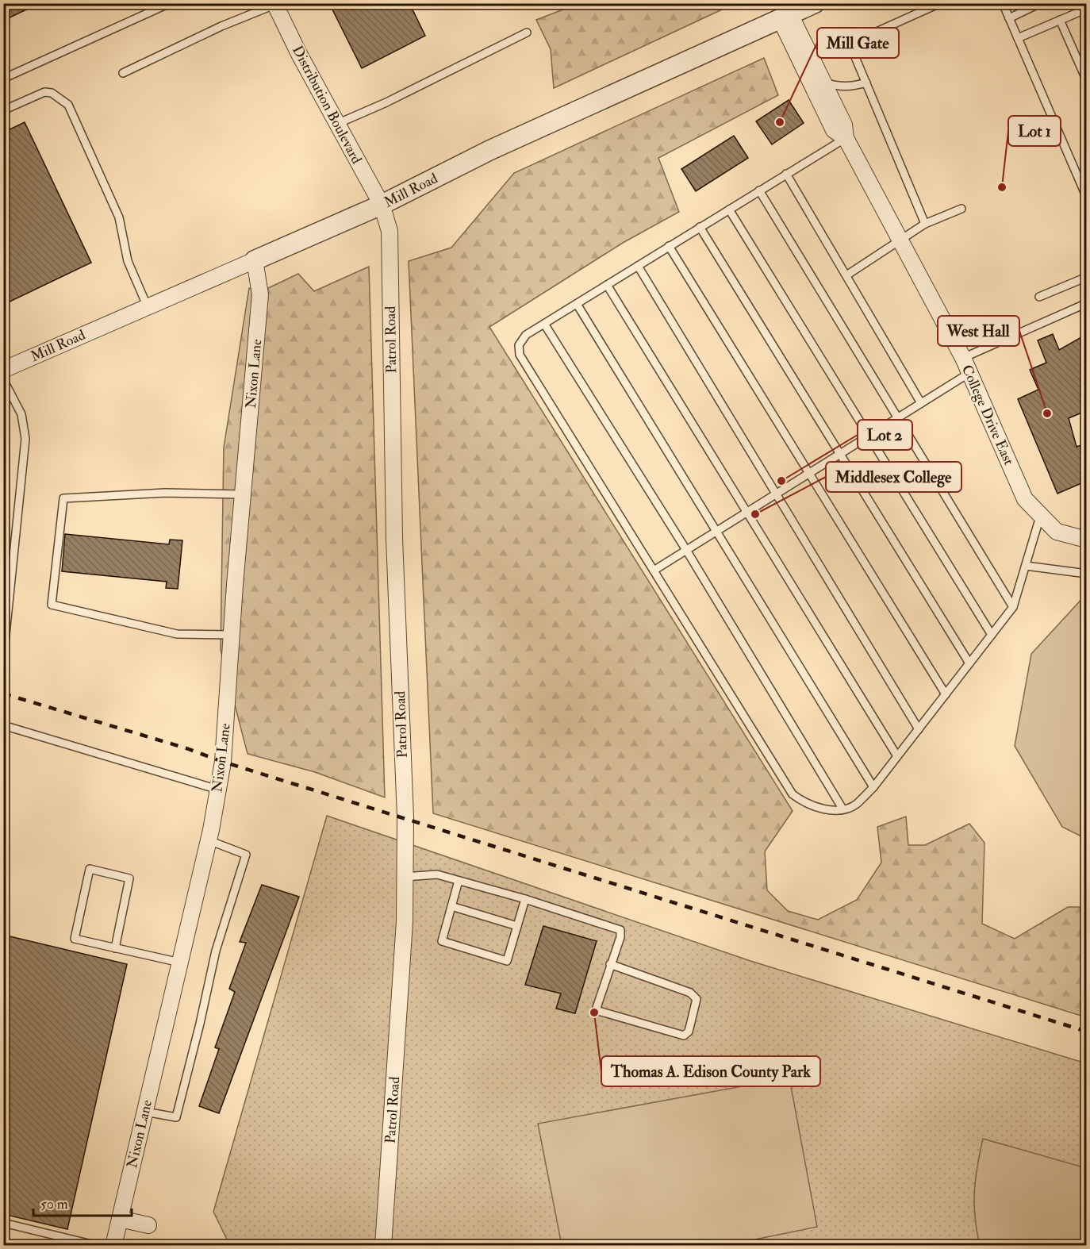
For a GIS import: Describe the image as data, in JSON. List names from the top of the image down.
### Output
{
  "streets": {
    "street": [
      "Distribution Boulevard",
      "Mill Road",
      "Patrol Road",
      "Nixon Lane",
      "College Drive East"
    ]
  },
  "crossings": [
    ["Distribution Boulevard", "Mill Road"],
    ["Distribution Boulevard", "Patrol Road"],
    ["Mill Road", "Patrol Road"],
    ["Mill Road", "Nixon Lane"],
    ["Mill Road", "College Drive East"]
  ],
  "places": [
    "Mill Gate",
    "Lot 1",
    "West Hall",
    "Lot 2",
    "Middlesex College",
    "Thomas A. Edison County Park"
  ],
  "scale_bar": "50 m"
}
